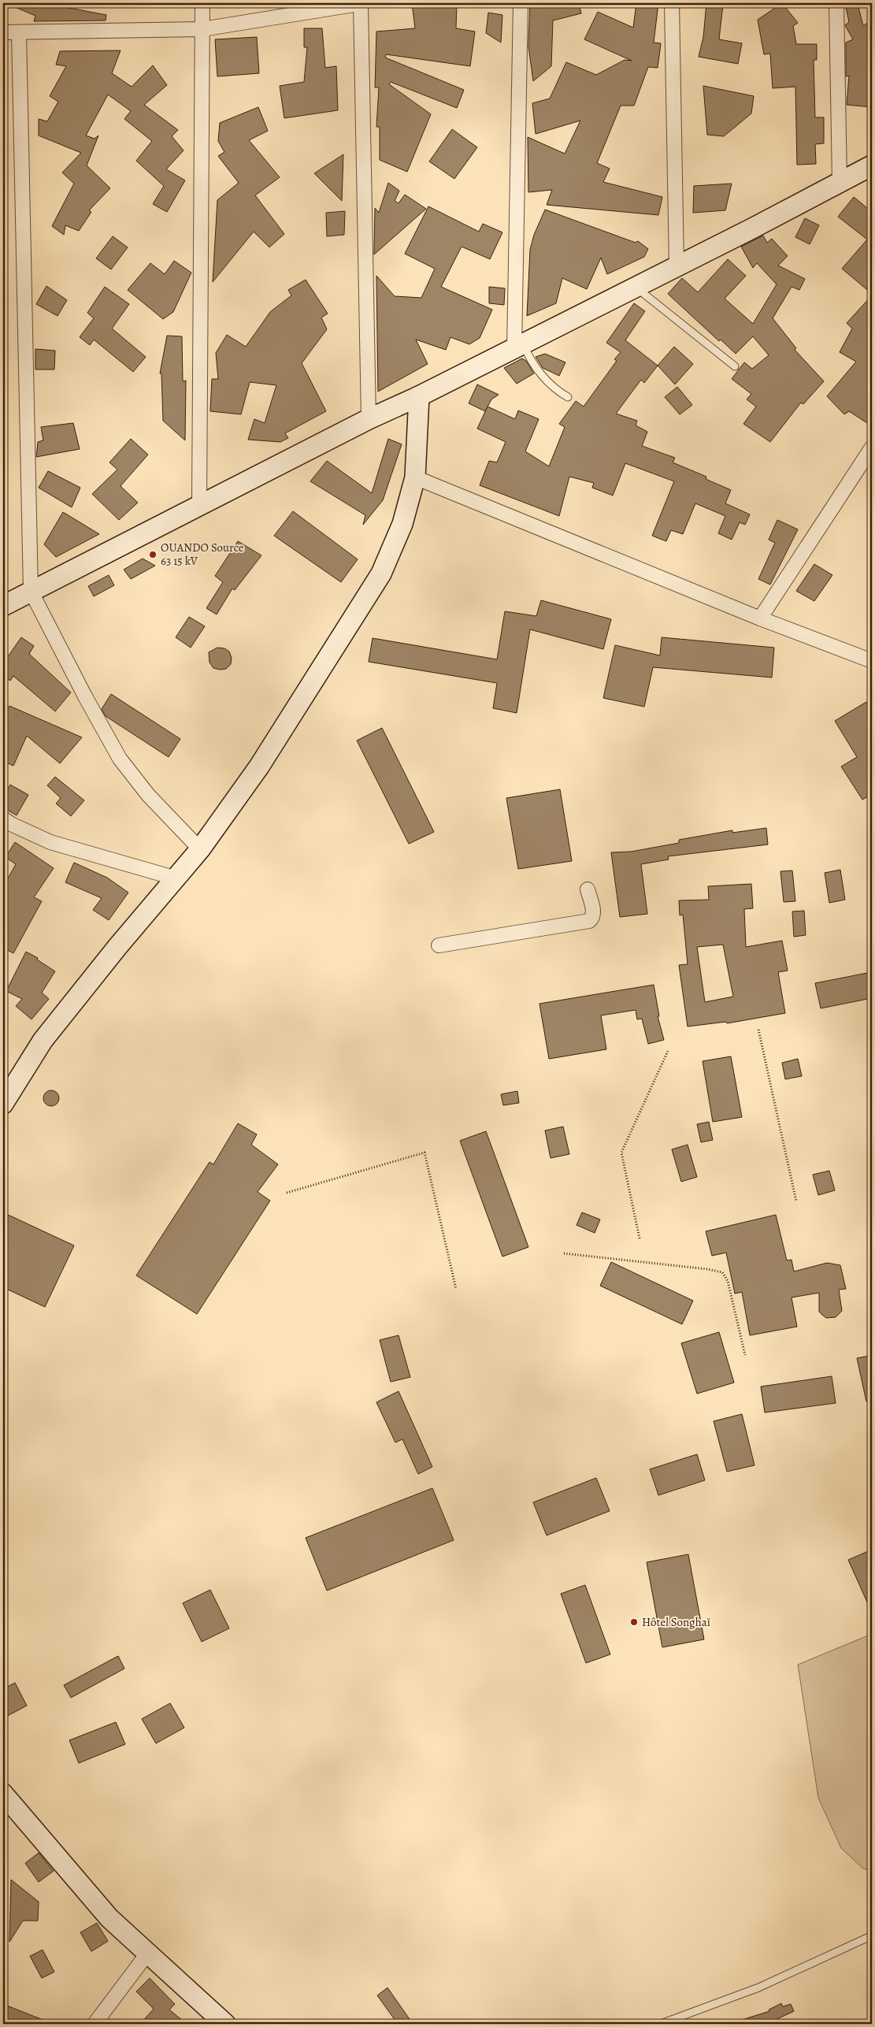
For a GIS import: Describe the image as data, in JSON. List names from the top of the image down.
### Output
{
  "places": ["OUANDO Source 63 15 kV", "Hôtel Songhaï"]
}
